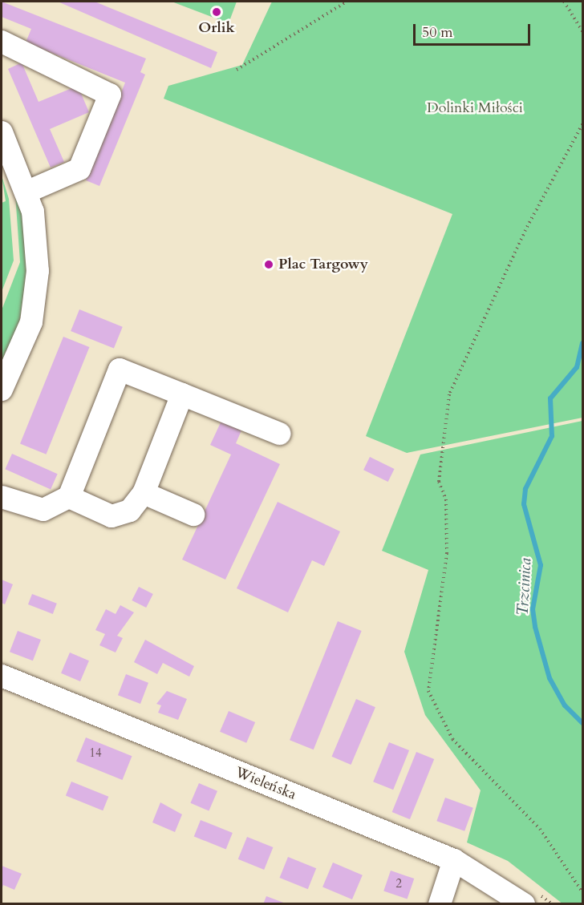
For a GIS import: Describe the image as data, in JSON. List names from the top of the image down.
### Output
{
  "streets": {
    "street": ["Wieleńska"]
  },
  "water": ["Trzcinica"],
  "parks": ["Dolinki Miłości"],
  "places": ["Orlik", "Plac Targowy"],
  "house_numbers": ["14", "2"],
  "scale_bar": "50 m"
}
